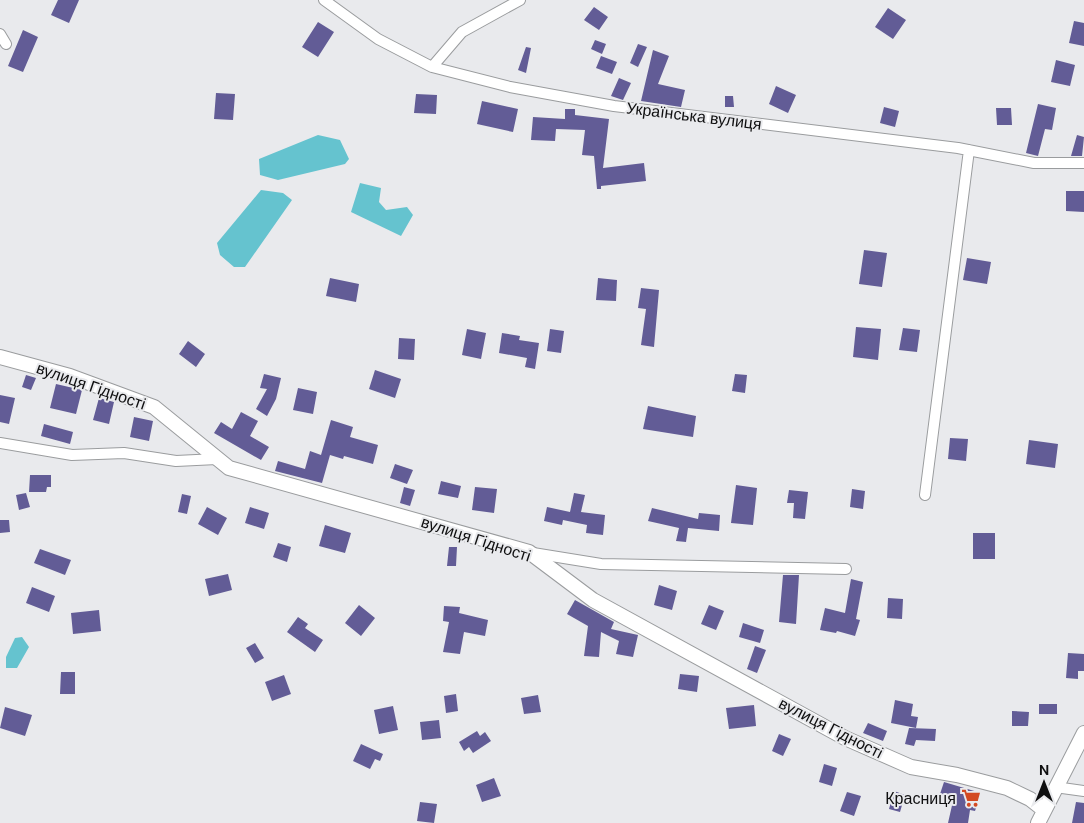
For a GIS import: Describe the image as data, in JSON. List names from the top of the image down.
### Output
{
  "streets": {
    "street": ["Українська вулиця", "вулиця Гідності"]
  },
  "places": {
    "supermarket": ["Красниця"]
  },
  "north": "top"
}
